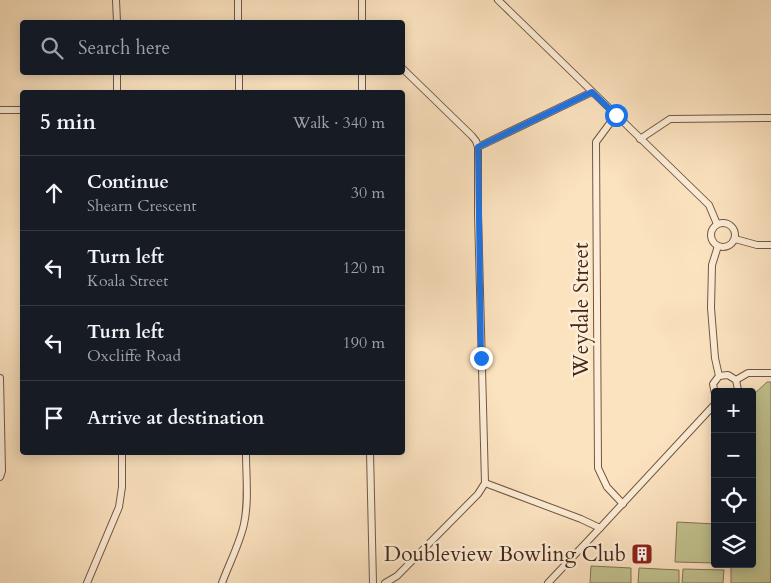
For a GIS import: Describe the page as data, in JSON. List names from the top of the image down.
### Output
{
  "streets": {
    "street": ["Weydale Street"]
  },
  "places": {
    "building": ["Doubleview Bowling Club"]
  },
  "page": {
    "search": "Search here",
    "heading": ["5 min", "Walk · 340 m"],
    "list": [
      ["Continue", "Shearn Crescent", "30 m"],
      ["Turn left", "Koala Street", "120 m"],
      ["Turn left", "Oxcliffe Road", "190 m"],
      "Arrive at destination"
    ],
    "map_buttons": ["+", "−"]
  }
}
